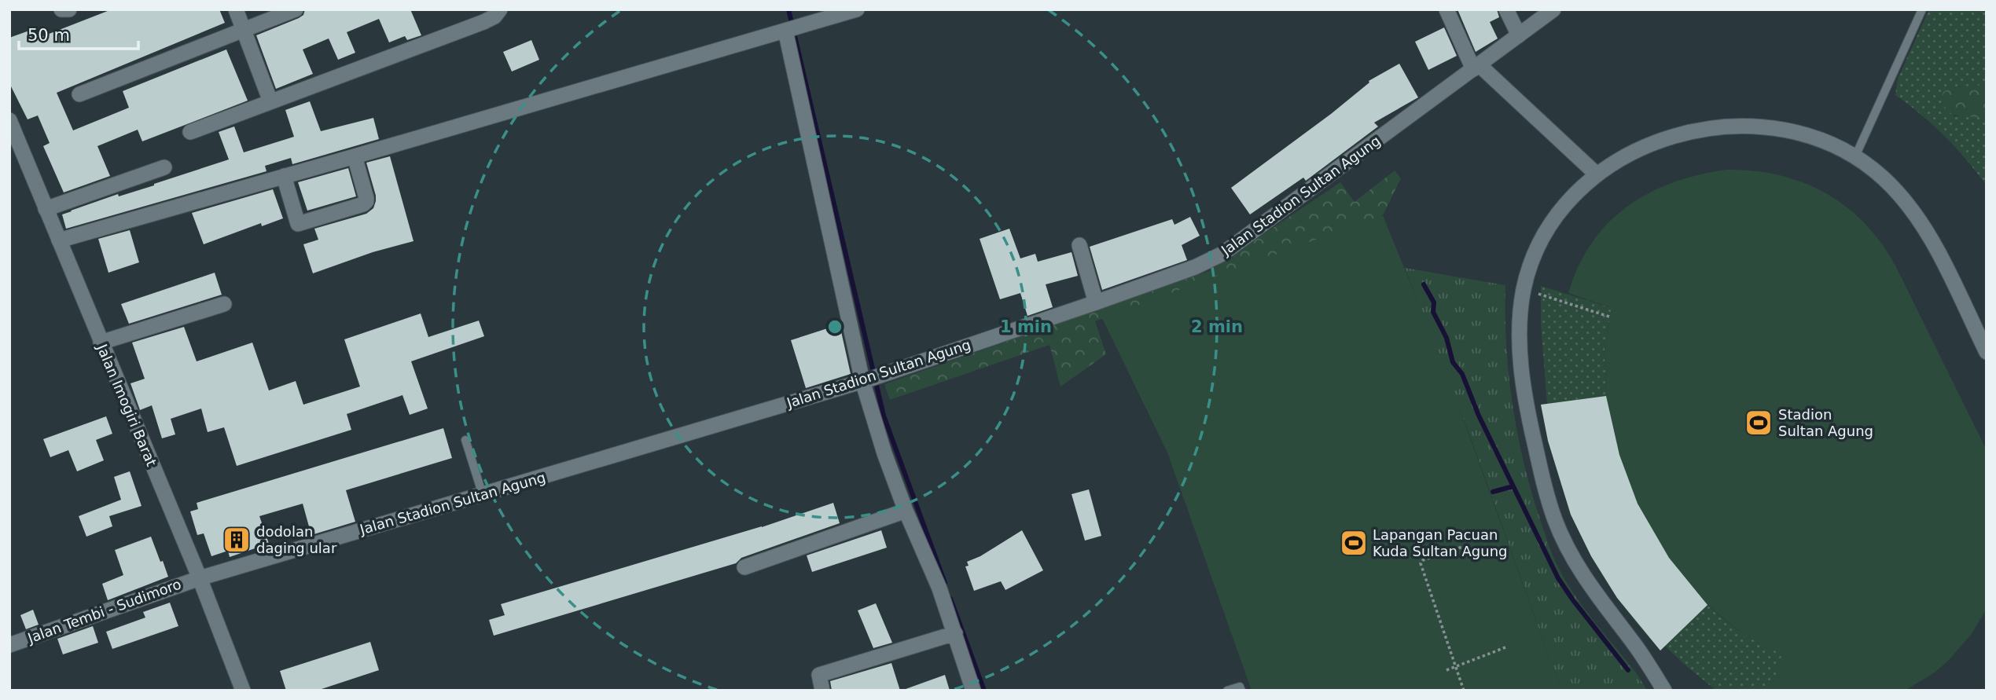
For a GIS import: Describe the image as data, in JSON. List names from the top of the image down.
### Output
{
  "streets": {
    "street": ["Jalan Stadion Sultan Agung", "Jalan Imogiri Barat", "Jalan Tembi - Sudimoro"]
  },
  "crossings": [
    ["Jalan Stadion Sultan Agung", "Jalan Imogiri Barat"],
    ["Jalan Stadion Sultan Agung", "Jalan Tembi - Sudimoro"],
    ["Jalan Imogiri Barat", "Jalan Tembi - Sudimoro"]
  ],
  "places": {
    "sports": ["Stadion Sultan Agung", "Lapangan Pacuan Kuda Sultan Agung"],
    "building": ["dodolan daging ular"]
  },
  "scale_bar": "50 m",
  "rings": ["1 min", "2 min"]
}
